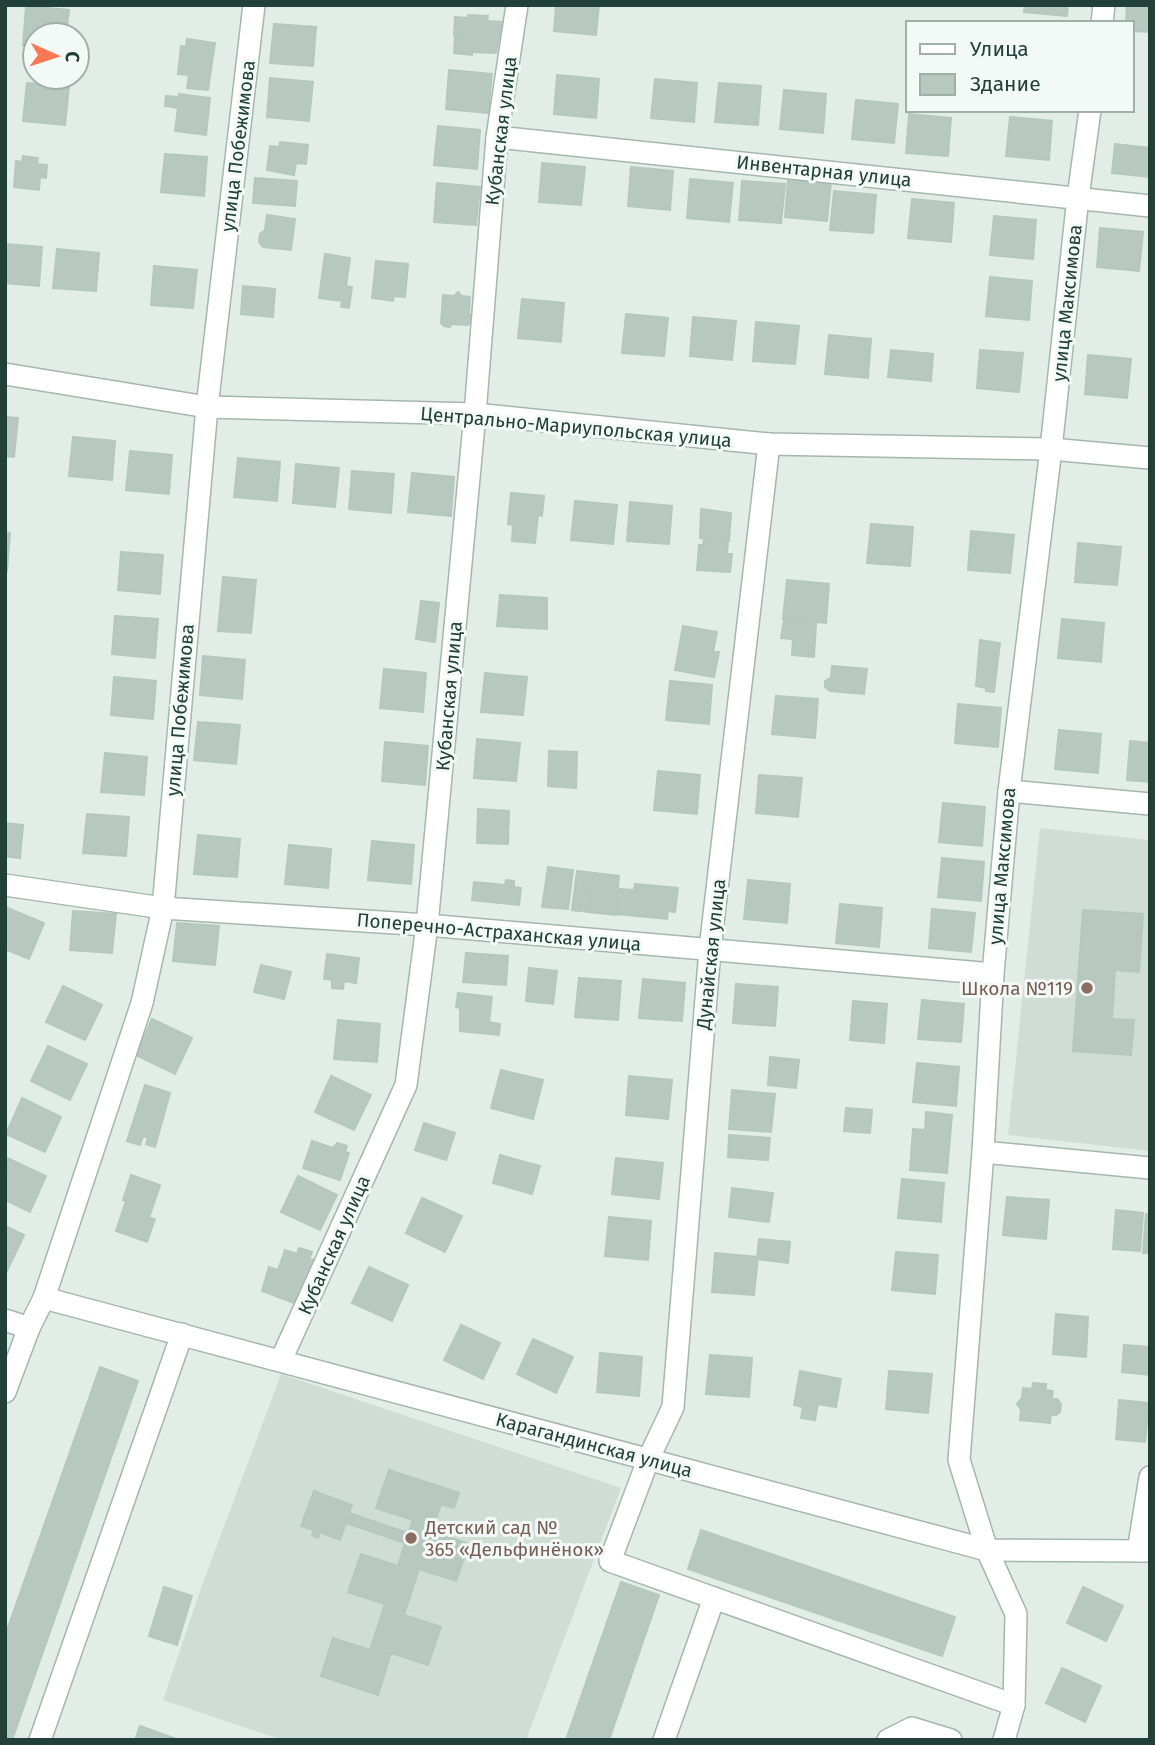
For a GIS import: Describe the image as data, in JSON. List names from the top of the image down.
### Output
{
  "streets": {
    "street": [
      "Кубанская улица",
      "улица Побежимова",
      "Инвентарная улица",
      "улица Максимова",
      "Центрально-Мариупольская улица",
      "Поперечно-Астраханская улица",
      "Дунайская улица",
      "Карагандинская улица"
    ]
  },
  "crossings": [
    ["Кубанская улица", "Инвентарная улица"],
    ["Кубанская улица", "Центрально-Мариупольская улица"],
    ["Кубанская улица", "Поперечно-Астраханская улица"],
    ["Кубанская улица", "Карагандинская улица"],
    ["улица Побежимова", "Центрально-Мариупольская улица"],
    ["улица Побежимова", "Поперечно-Астраханская улица"],
    ["улица Побежимова", "Карагандинская улица"],
    ["Инвентарная улица", "улица Максимова"],
    ["улица Максимова", "Центрально-Мариупольская улица"],
    ["улица Максимова", "Поперечно-Астраханская улица"],
    ["улица Максимова", "Карагандинская улица"],
    ["Центрально-Мариупольская улица", "Дунайская улица"],
    ["Поперечно-Астраханская улица", "Дунайская улица"],
    ["Дунайская улица", "Карагандинская улица"]
  ],
  "places": ["Школа №119", "Детский сад № 365 «Дельфинёнок»"],
  "legend": ["Улица", "Здание"],
  "north": "right"
}
